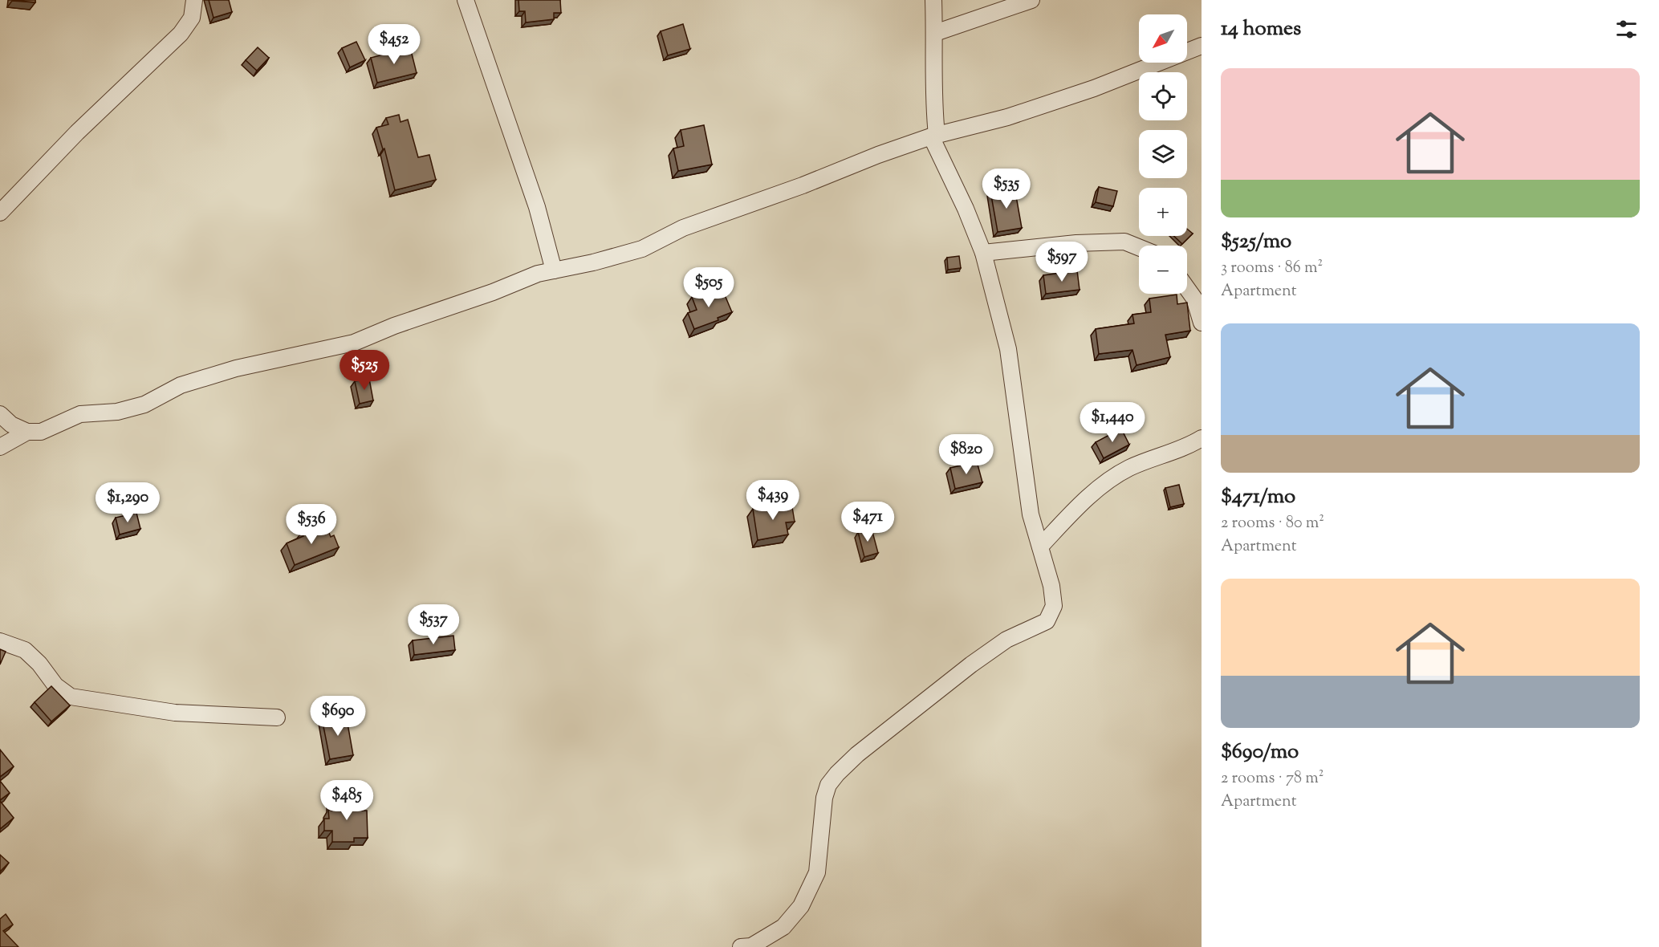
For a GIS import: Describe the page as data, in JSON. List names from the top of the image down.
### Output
{
  "north": "bottom left",
  "page": {
    "heading": "14 homes",
    "map_buttons": ["+", "−"],
    "price": [
      "$452",
      "$535",
      "$597",
      "$505",
      "$525",
      "$1,440",
      "$820",
      "$439",
      "$1,290",
      "$471",
      "$536",
      "$537",
      "$690",
      "$485"
    ],
    "list": [
      {
        "name": "$525/mo",
        "note": "3 rooms · 86 m² · Apartment"
      },
      {
        "name": "$471/mo",
        "note": "2 rooms · 80 m² · Apartment"
      },
      {
        "name": "$690/mo",
        "note": "2 rooms · 78 m² · Apartment"
      }
    ]
  }
}
